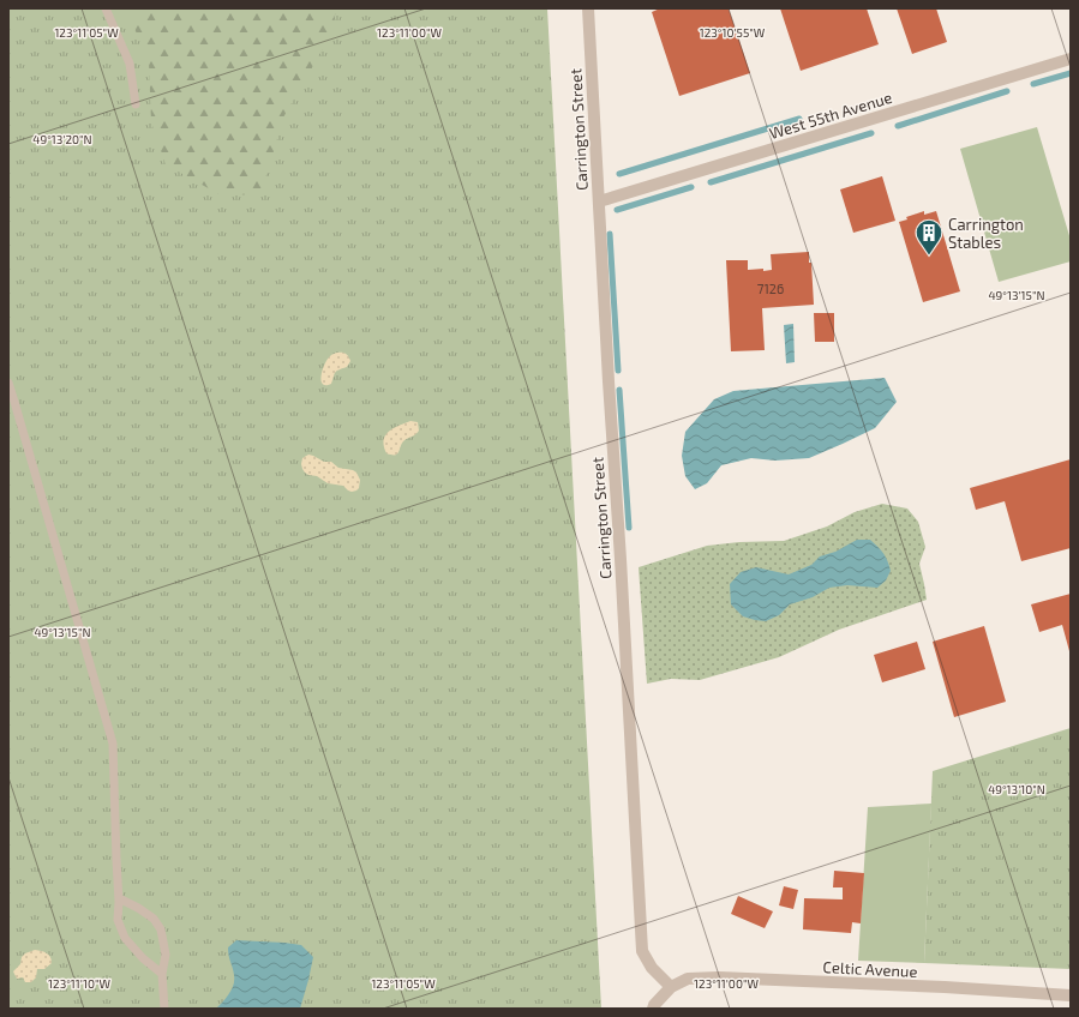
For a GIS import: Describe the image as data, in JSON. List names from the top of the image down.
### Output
{
  "streets": {
    "street": ["West 55th Avenue", "Carrington Street", "Celtic Avenue"]
  },
  "crossings": [
    ["West 55th Avenue", "Carrington Street"],
    ["Carrington Street", "Celtic Avenue"]
  ],
  "places": {
    "building": ["Carrington Stables"]
  },
  "house_numbers": ["7126"],
  "coordinates": [
    "123°11'05\"W",
    "123°11'00\"W",
    "123°10'55\"W",
    "49°13'20\"N",
    "49°13'15\"N",
    "49°13'10\"N",
    "123°11'10\"W"
  ]
}
